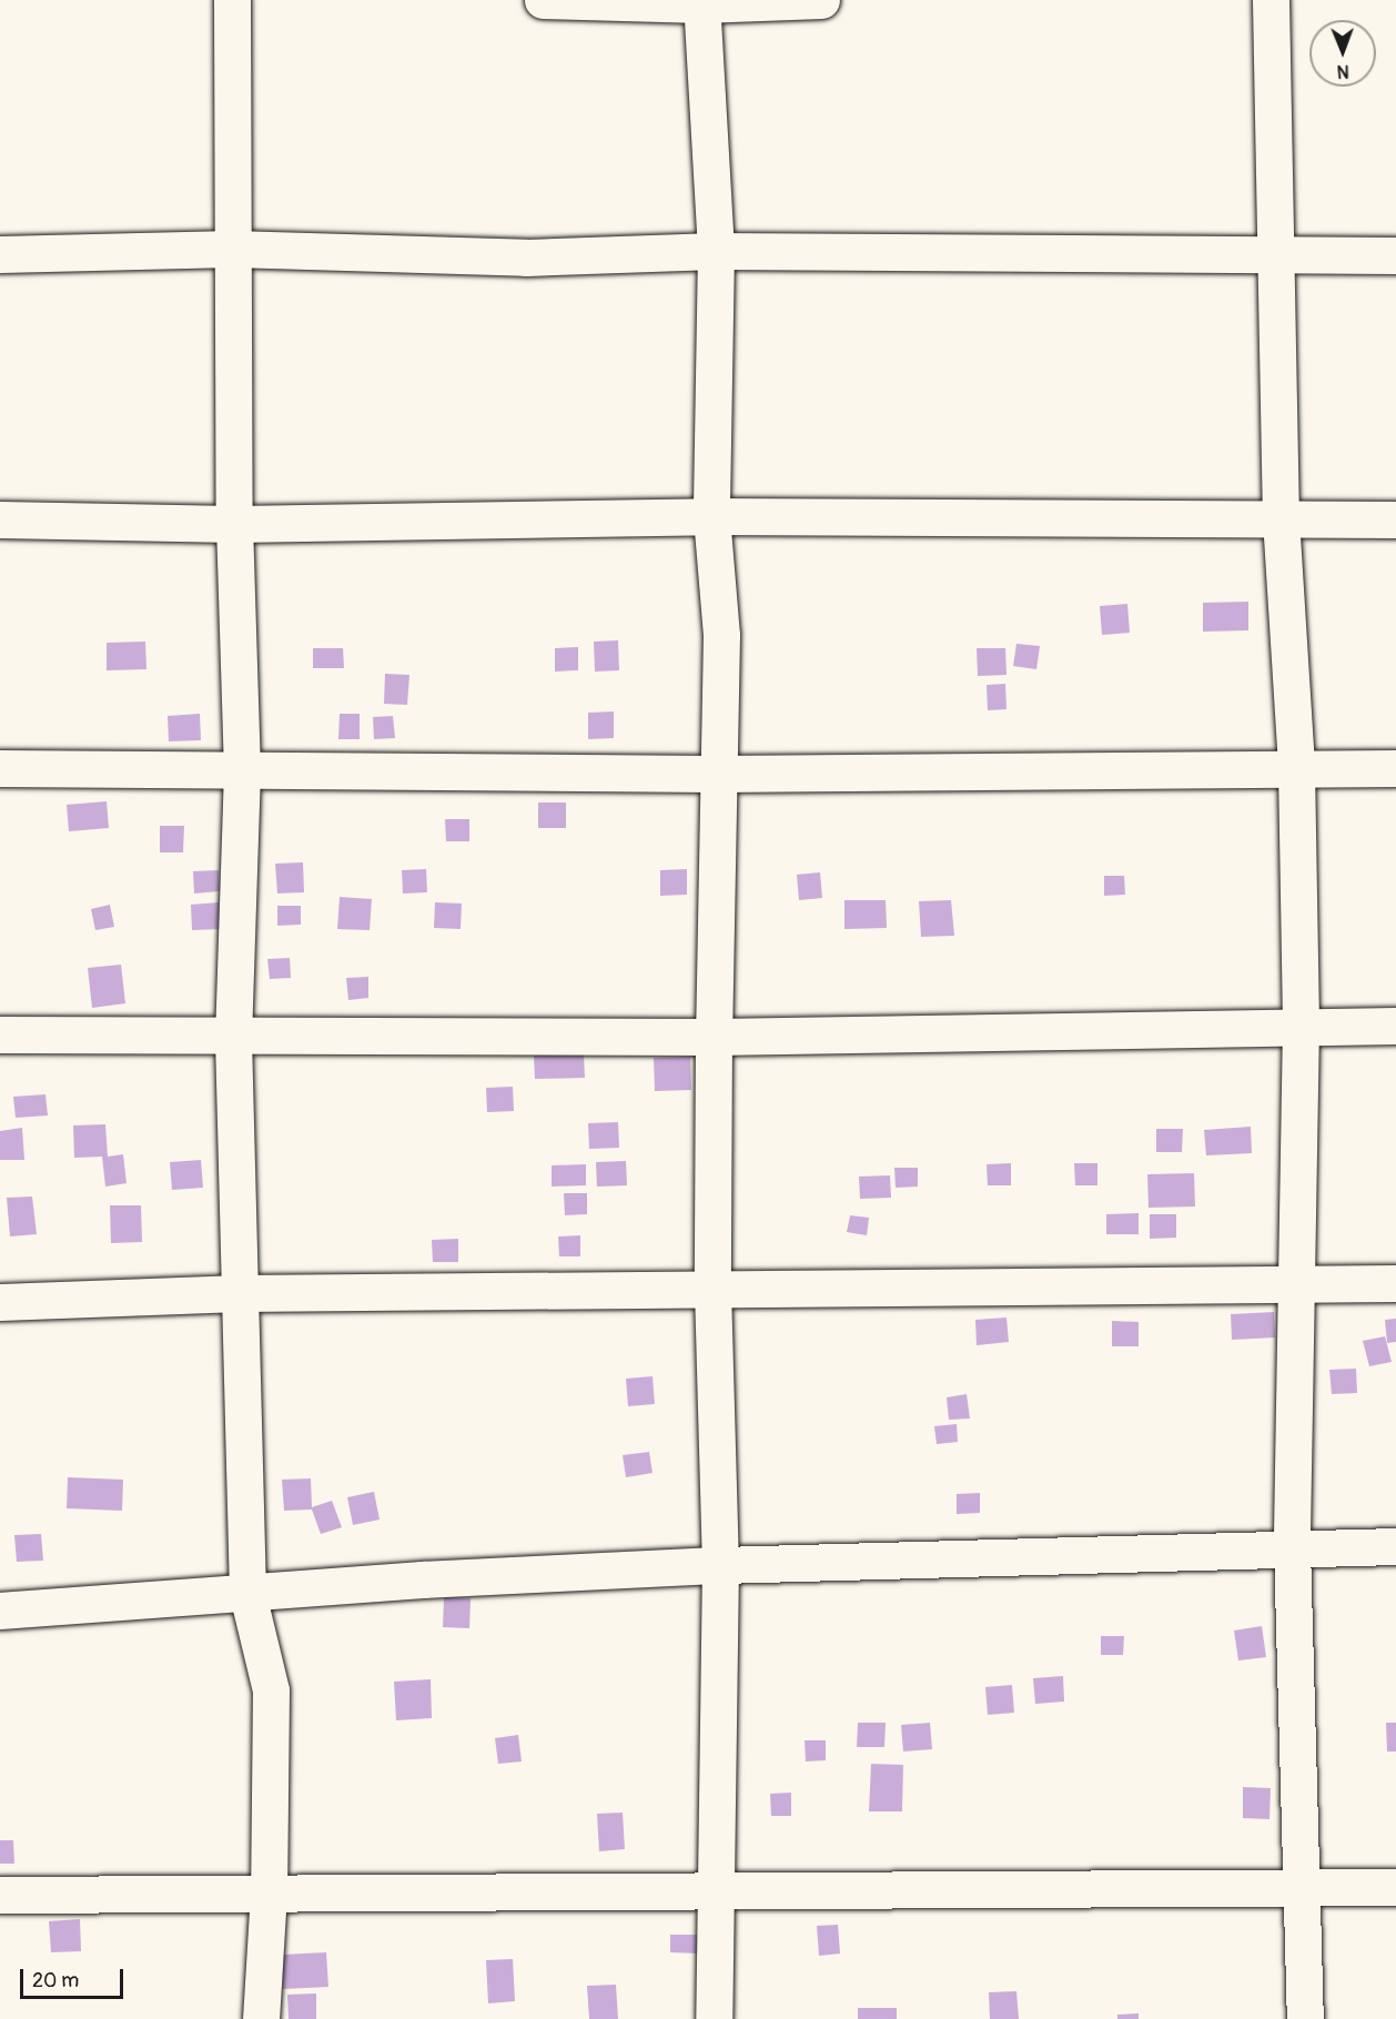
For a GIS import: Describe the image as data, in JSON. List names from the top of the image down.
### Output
{
  "scale_bar": "20 m",
  "north": "bottom"
}
